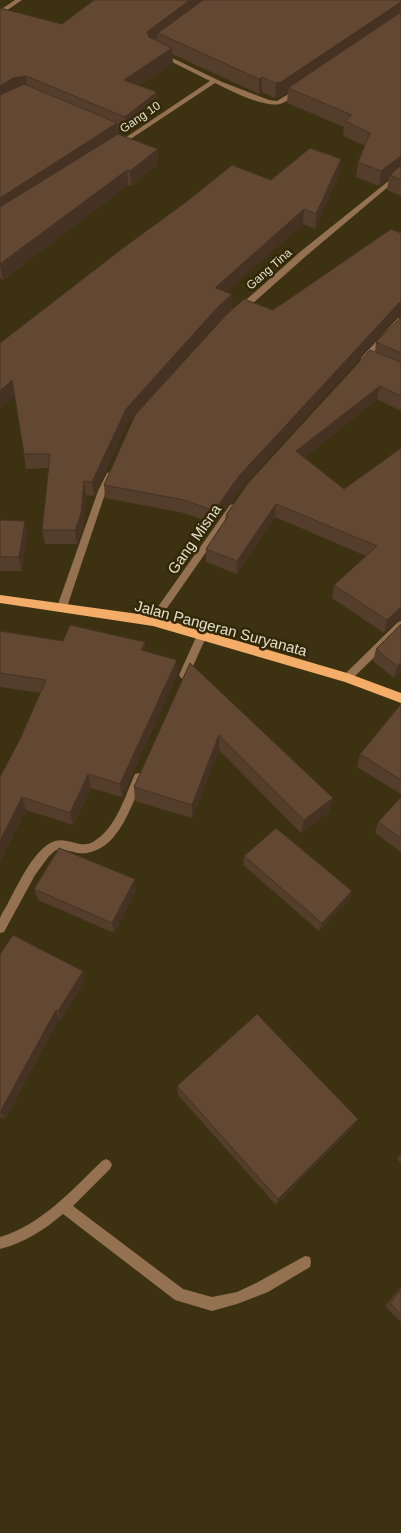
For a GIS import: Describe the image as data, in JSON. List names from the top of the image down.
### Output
{
  "streets": {
    "main road": ["Jalan Pangeran Suryanata"],
    "street": ["Gang 10", "Gang Tina", "Gang Misna"]
  },
  "crossings": [
    ["Gang Misna", "Jalan Pangeran Suryanata"]
  ]
}
